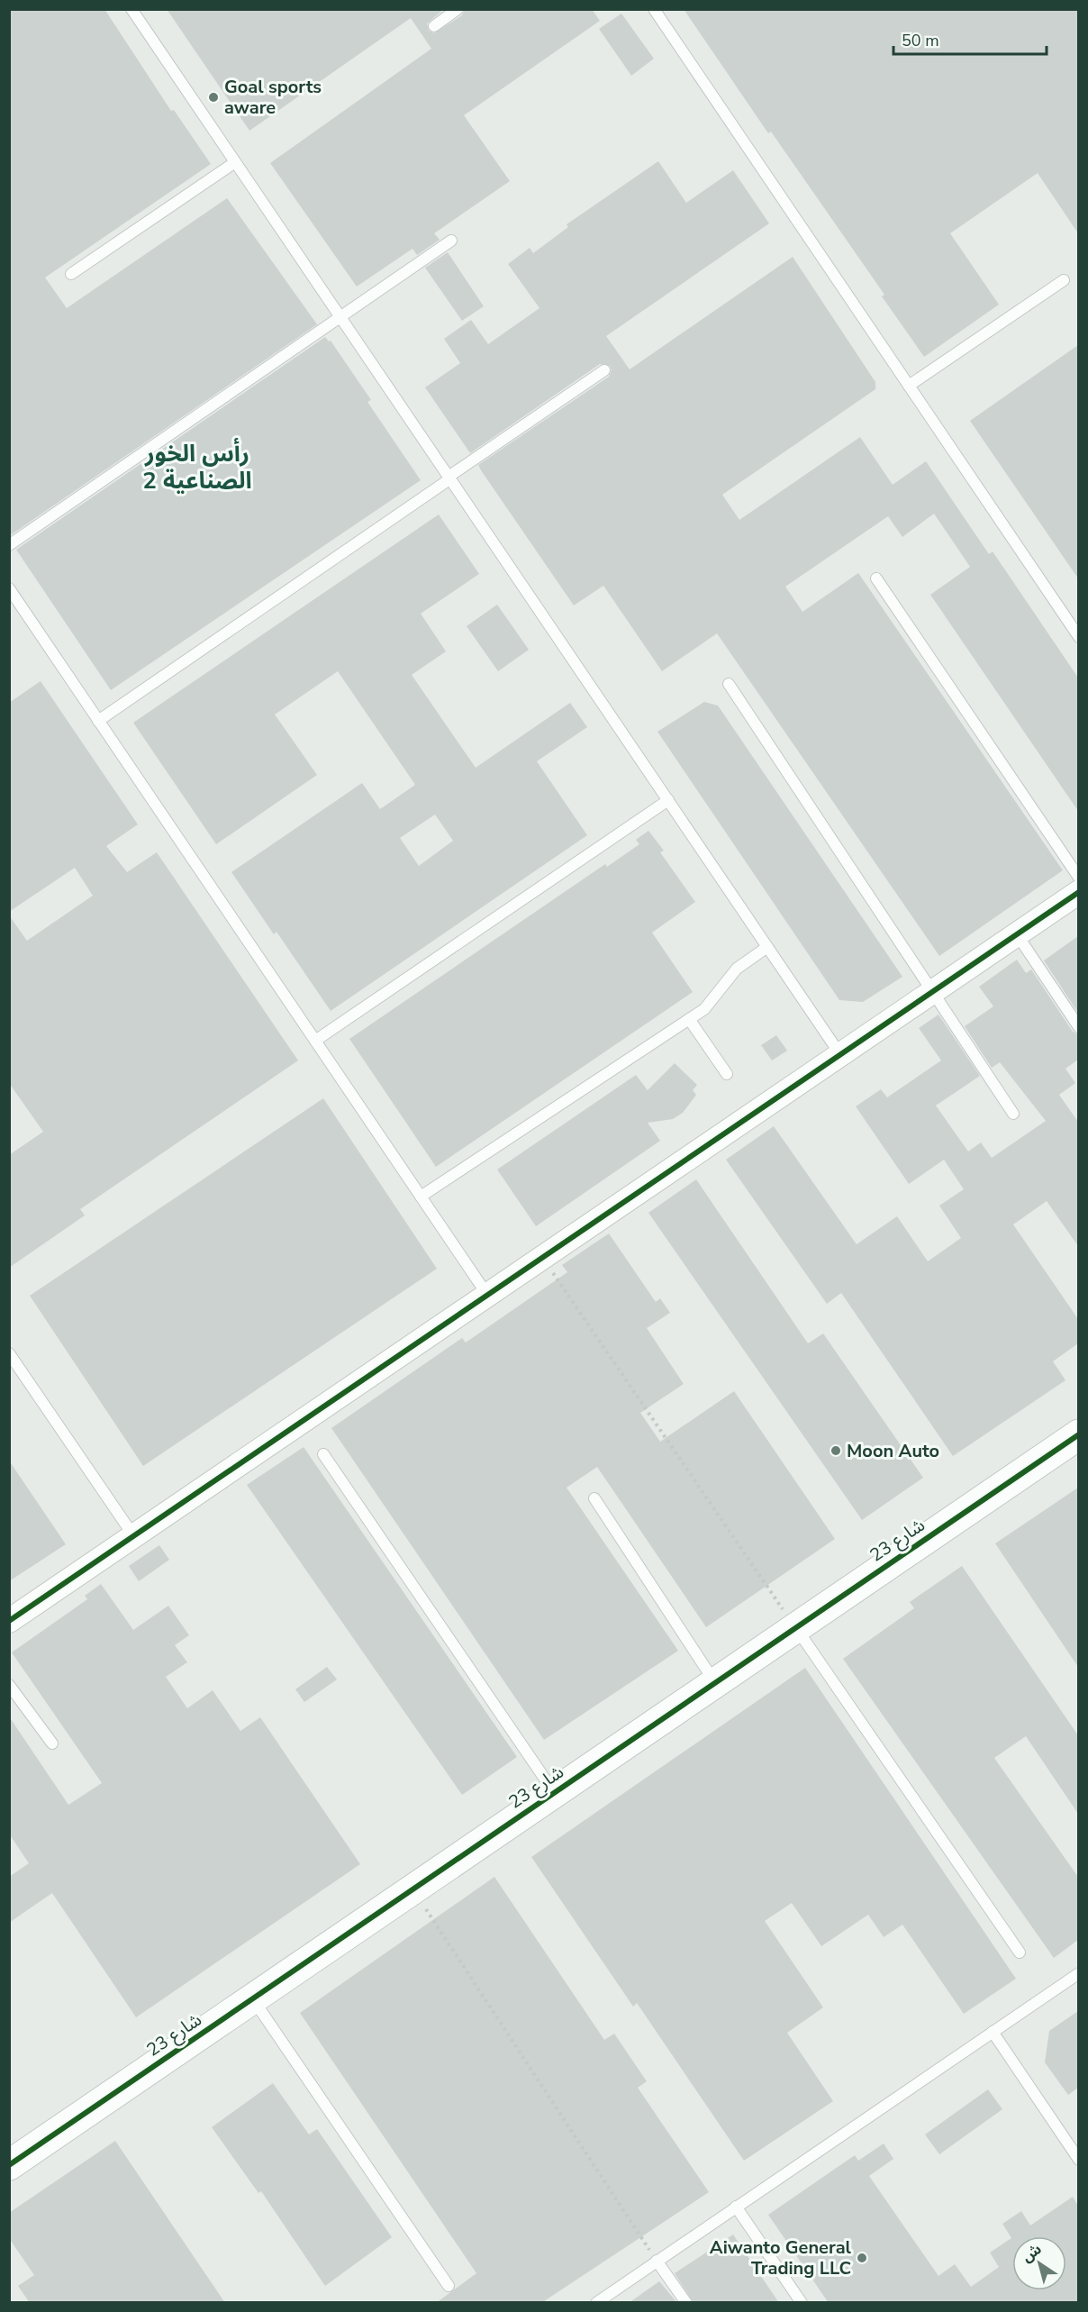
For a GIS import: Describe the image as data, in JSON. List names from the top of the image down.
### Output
{
  "streets": {
    "street": ["شارع 23"]
  },
  "districts": ["رأس الخور الصناعية 2"],
  "places": ["Goal sports aware", "Moon Auto", "Aiwanto General Trading LLC"],
  "scale_bar": "50 m",
  "north": "top left"
}
